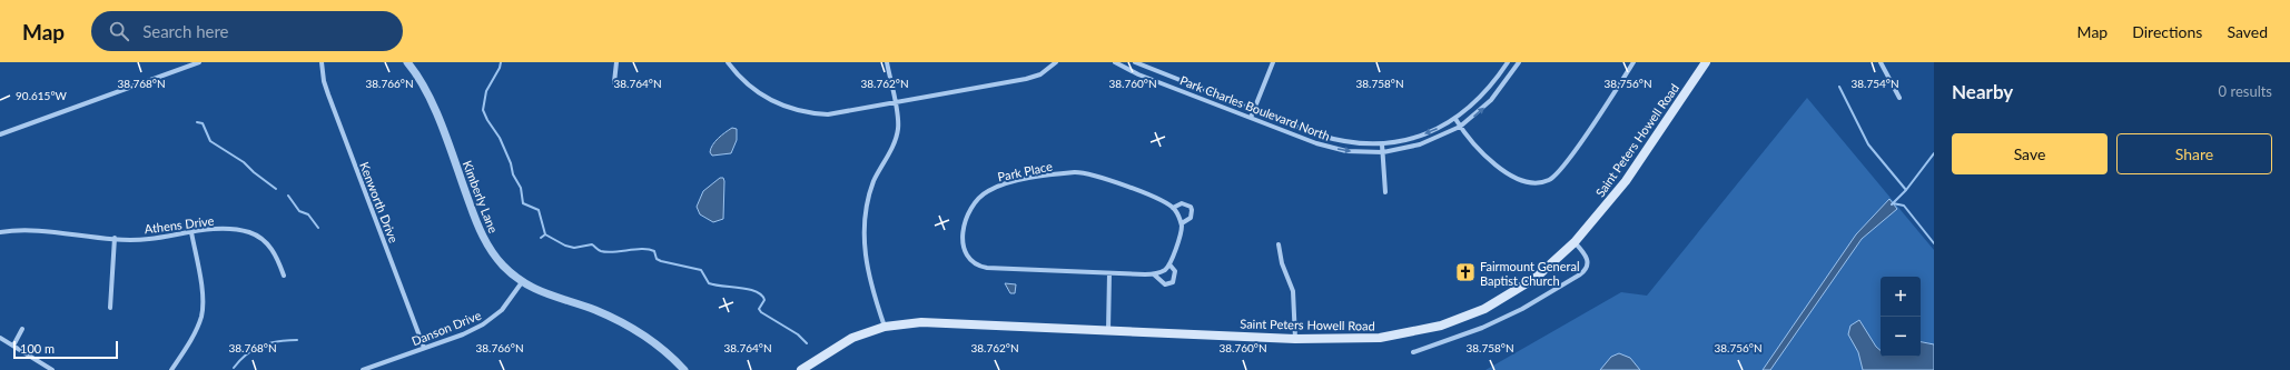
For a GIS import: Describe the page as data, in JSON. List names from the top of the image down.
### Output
{
  "streets": {
    "main road": ["Saint Peters Howell Road"],
    "street": [
      "Park Charles Boulevard North",
      "Park Place",
      "Kimberly Lane",
      "Kenworth Drive",
      "Athens Drive",
      "Danson Drive"
    ]
  },
  "crossings": [
    ["Kimberly Lane", "Danson Drive"],
    ["Kenworth Drive", "Danson Drive"]
  ],
  "places": {
    "church": ["Fairmount General Baptist Church"]
  },
  "scale_bar": "100 m",
  "page": {
    "header": "Map",
    "search": "Search here",
    "nav": ["Map", "Directions", "Saved"],
    "heading": ["Nearby", "0 results"],
    "buttons": ["Save", "Share"],
    "map_buttons": ["+", "−"],
    "scale": "100 m"
  },
  "coordinates": [
    "38.766°N",
    "38.762°N",
    "38.760°N",
    "38.754°N",
    "38.768°N",
    "38.764°N",
    "38.758°N",
    "38.756°N",
    "90.615°W"
  ]
}
